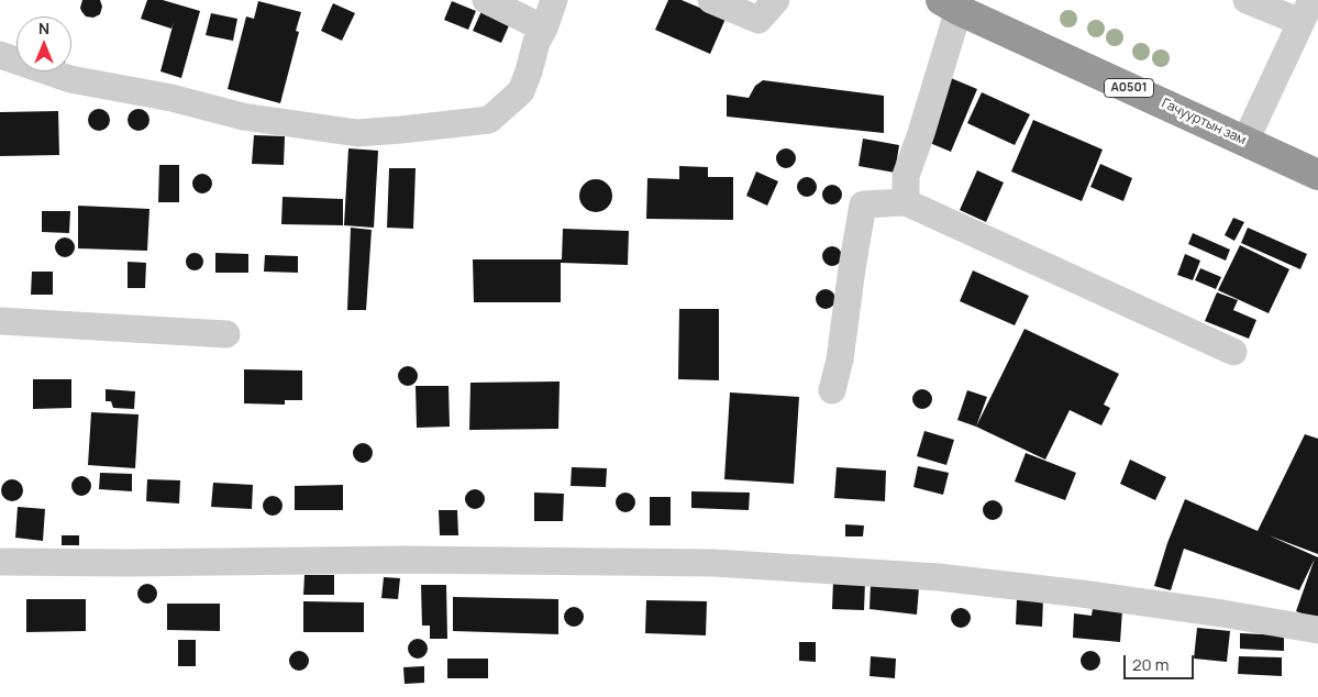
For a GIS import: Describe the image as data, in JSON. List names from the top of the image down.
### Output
{
  "streets": {
    "highway": ["A0501", "Гачууртын зам"]
  },
  "scale_bar": "20 m",
  "north": "top"
}
